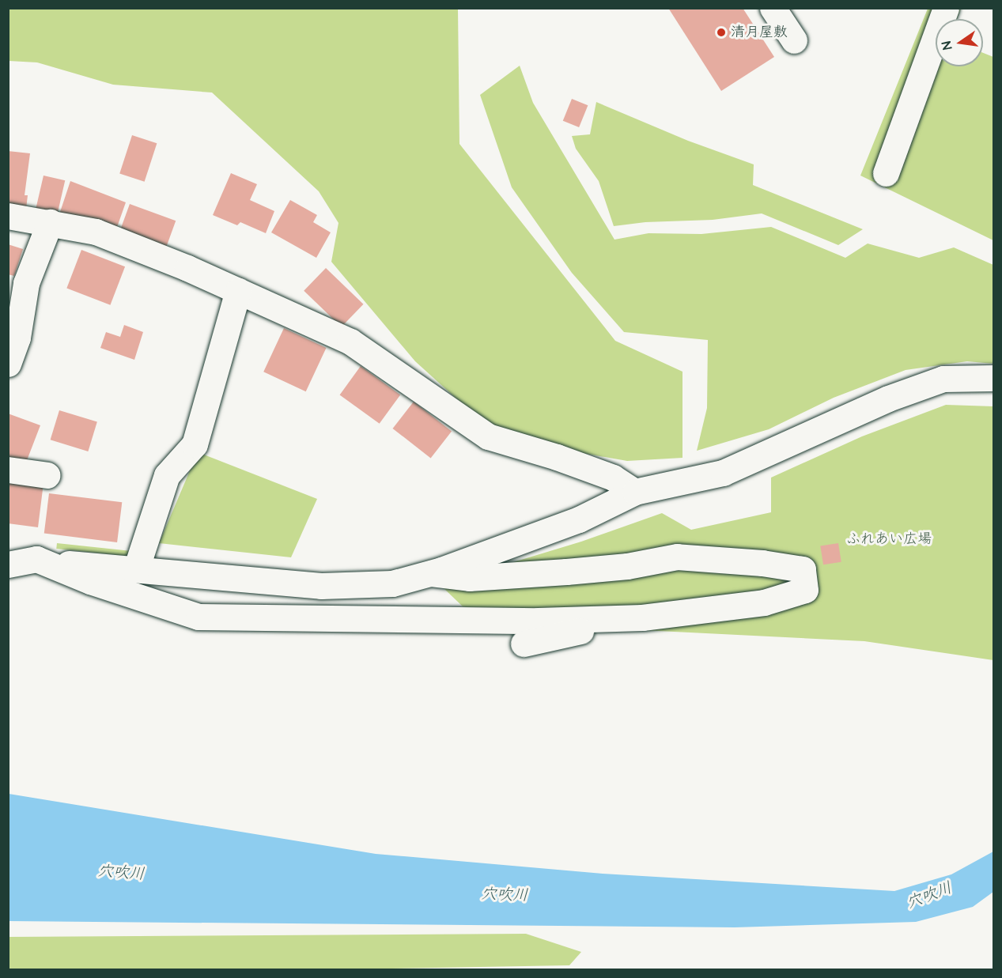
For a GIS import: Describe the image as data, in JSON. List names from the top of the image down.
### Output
{
  "water": ["穴吹川"],
  "parks": ["ふれあい広場"],
  "places": ["清月屋敷"],
  "north": "left"
}
